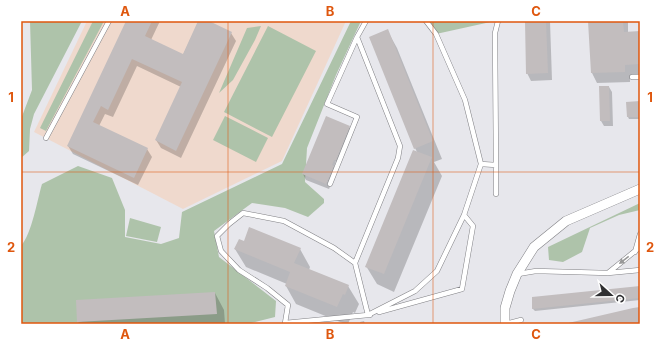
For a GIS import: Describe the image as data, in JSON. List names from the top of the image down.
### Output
{
  "north": "right",
  "grid": {
    "columns": ["A", "B", "C"],
    "rows": ["1", "2"]
  }
}
